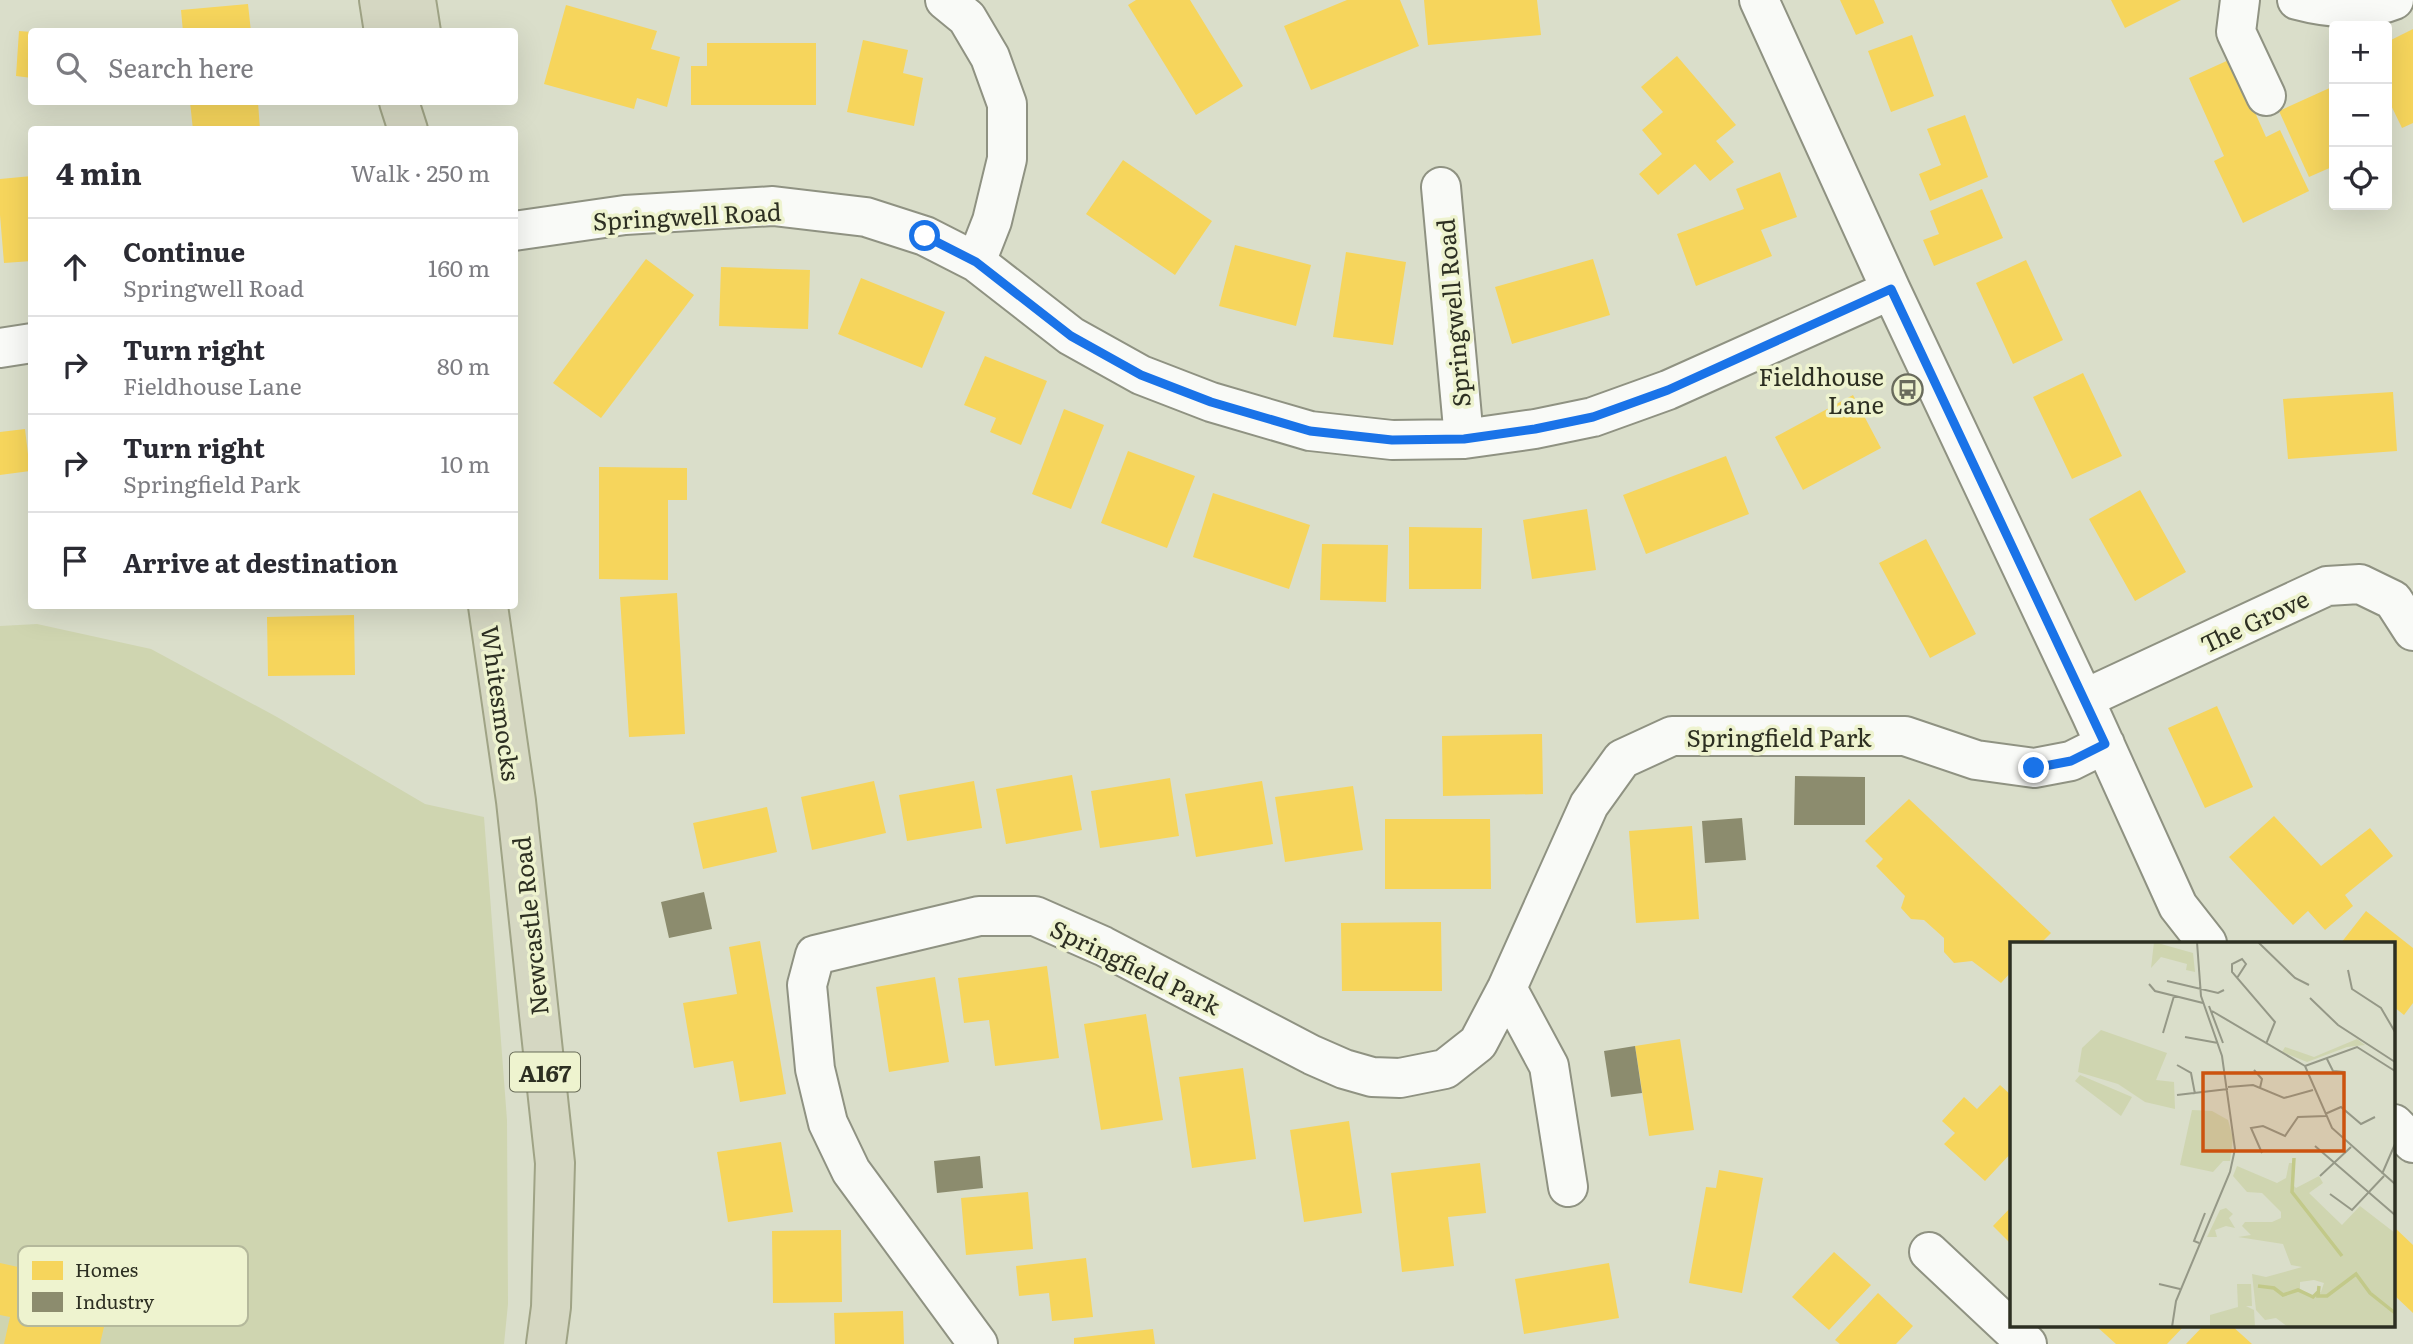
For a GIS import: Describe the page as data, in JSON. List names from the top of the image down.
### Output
{
  "streets": {
    "highway": ["Whitesmocks", "Newcastle Road", "A167"],
    "street": ["Springwell Road", "The Grove", "Springfield Park"]
  },
  "crossings": [
    ["Whitesmocks", "Newcastle Road"]
  ],
  "places": {
    "bus stop": ["Fieldhouse Lane"]
  },
  "legend": ["Homes", "Industry"],
  "page": {
    "map_buttons": ["+", "−"],
    "search": "Search here",
    "heading": ["4 min", "Walk · 250 m"],
    "list": [
      ["Continue", "Springwell Road", "160 m"],
      ["Turn right", "Fieldhouse Lane", "80 m"],
      ["Turn right", "Springfield Park", "10 m"],
      "Arrive at destination"
    ]
  }
}
